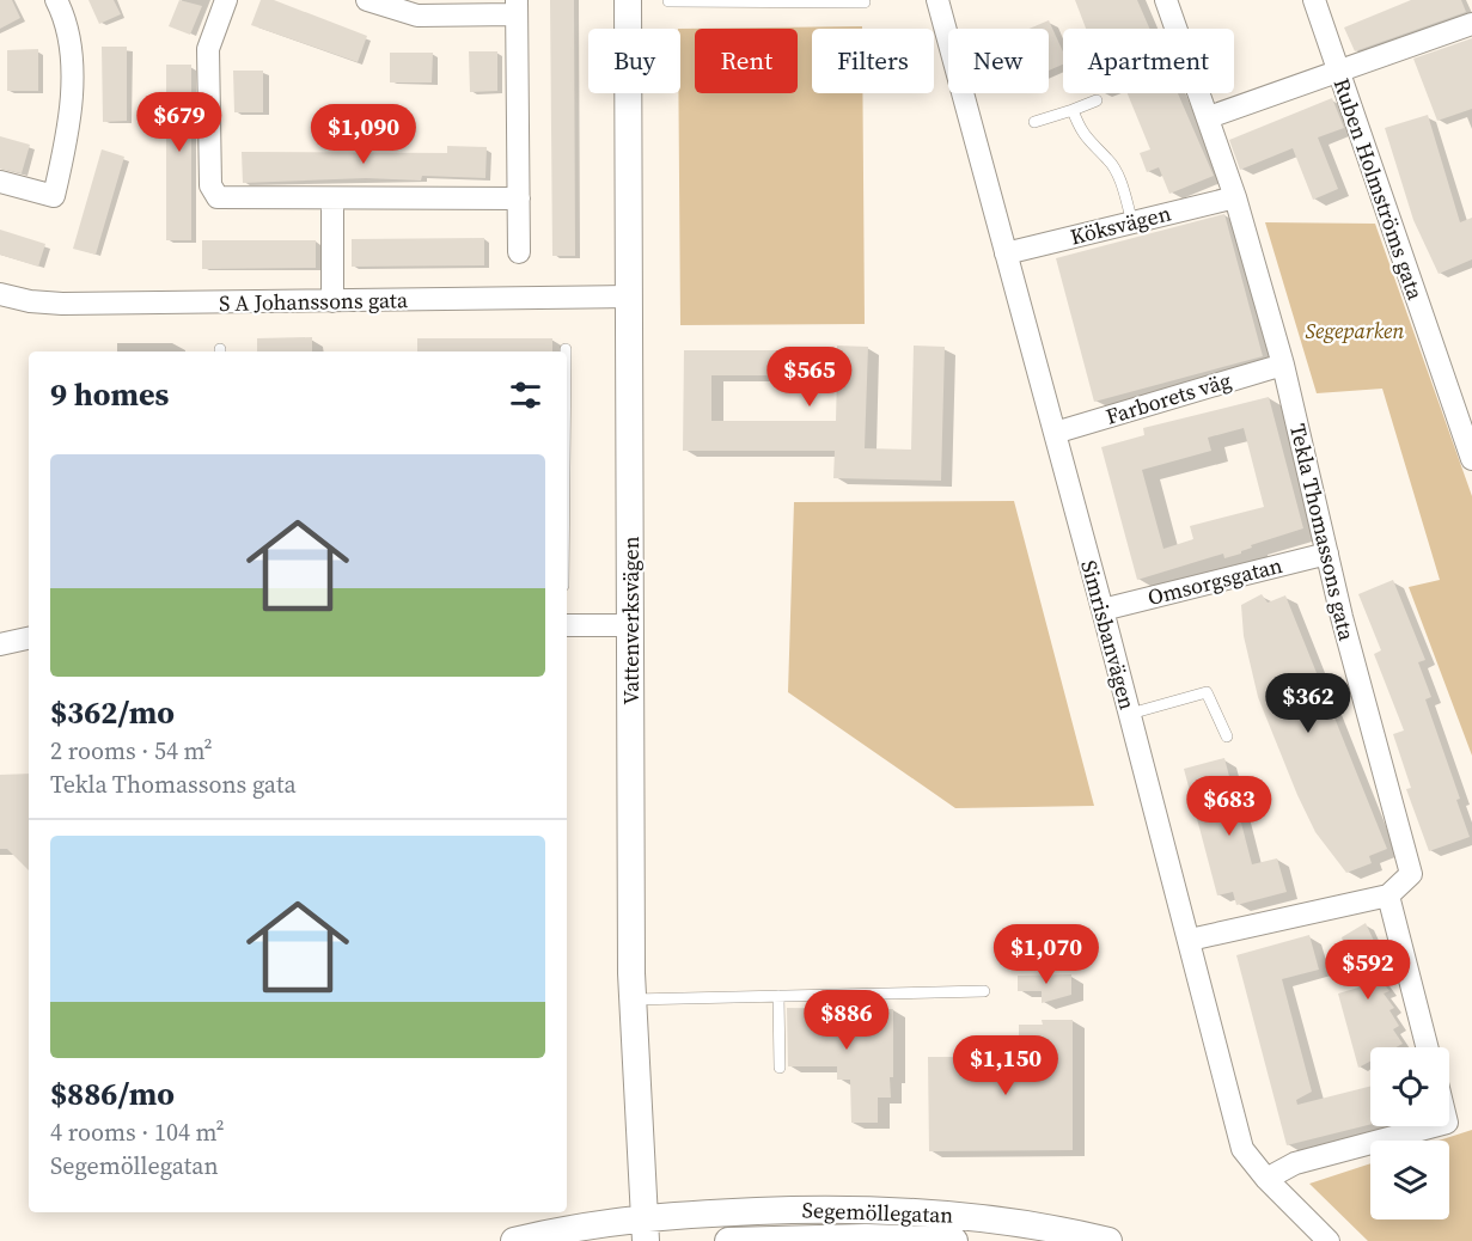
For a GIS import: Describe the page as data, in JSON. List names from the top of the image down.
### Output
{
  "streets": {
    "street": [
      "Ruben Holmströms gata",
      "Köksvägen",
      "S A Johanssons gata",
      "Farborets väg",
      "Tekla Thomassons gata",
      "Omsorgsgatan",
      "Vattenverksvägen",
      "Simrisbanvägen",
      "Segemöllegatan"
    ]
  },
  "crossings": [
    ["Köksvägen", "Tekla Thomassons gata"],
    ["Köksvägen", "Simrisbanvägen"],
    ["S A Johanssons gata", "Vattenverksvägen"],
    ["Farborets väg", "Tekla Thomassons gata"],
    ["Farborets väg", "Simrisbanvägen"],
    ["Tekla Thomassons gata", "Omsorgsgatan"],
    ["Omsorgsgatan", "Simrisbanvägen"],
    ["Vattenverksvägen", "Segemöllegatan"]
  ],
  "parks": ["Segeparken"],
  "page": {
    "chip": [
      "Buy",
      "Rent",
      "Filters",
      "New",
      "Apartment"
    ],
    "price": [
      "$679",
      "$1,090",
      "$565",
      "$362",
      "$683",
      "$1,070",
      "$592",
      "$886",
      "$1,150"
    ],
    "heading": "9 homes",
    "list": [
      {
        "name": "$362/mo",
        "note": "2 rooms · 54 m² · Tekla Thomassons gata"
      },
      {
        "name": "$886/mo",
        "note": "4 rooms · 104 m² · Segemöllegatan"
      }
    ]
  }
}
